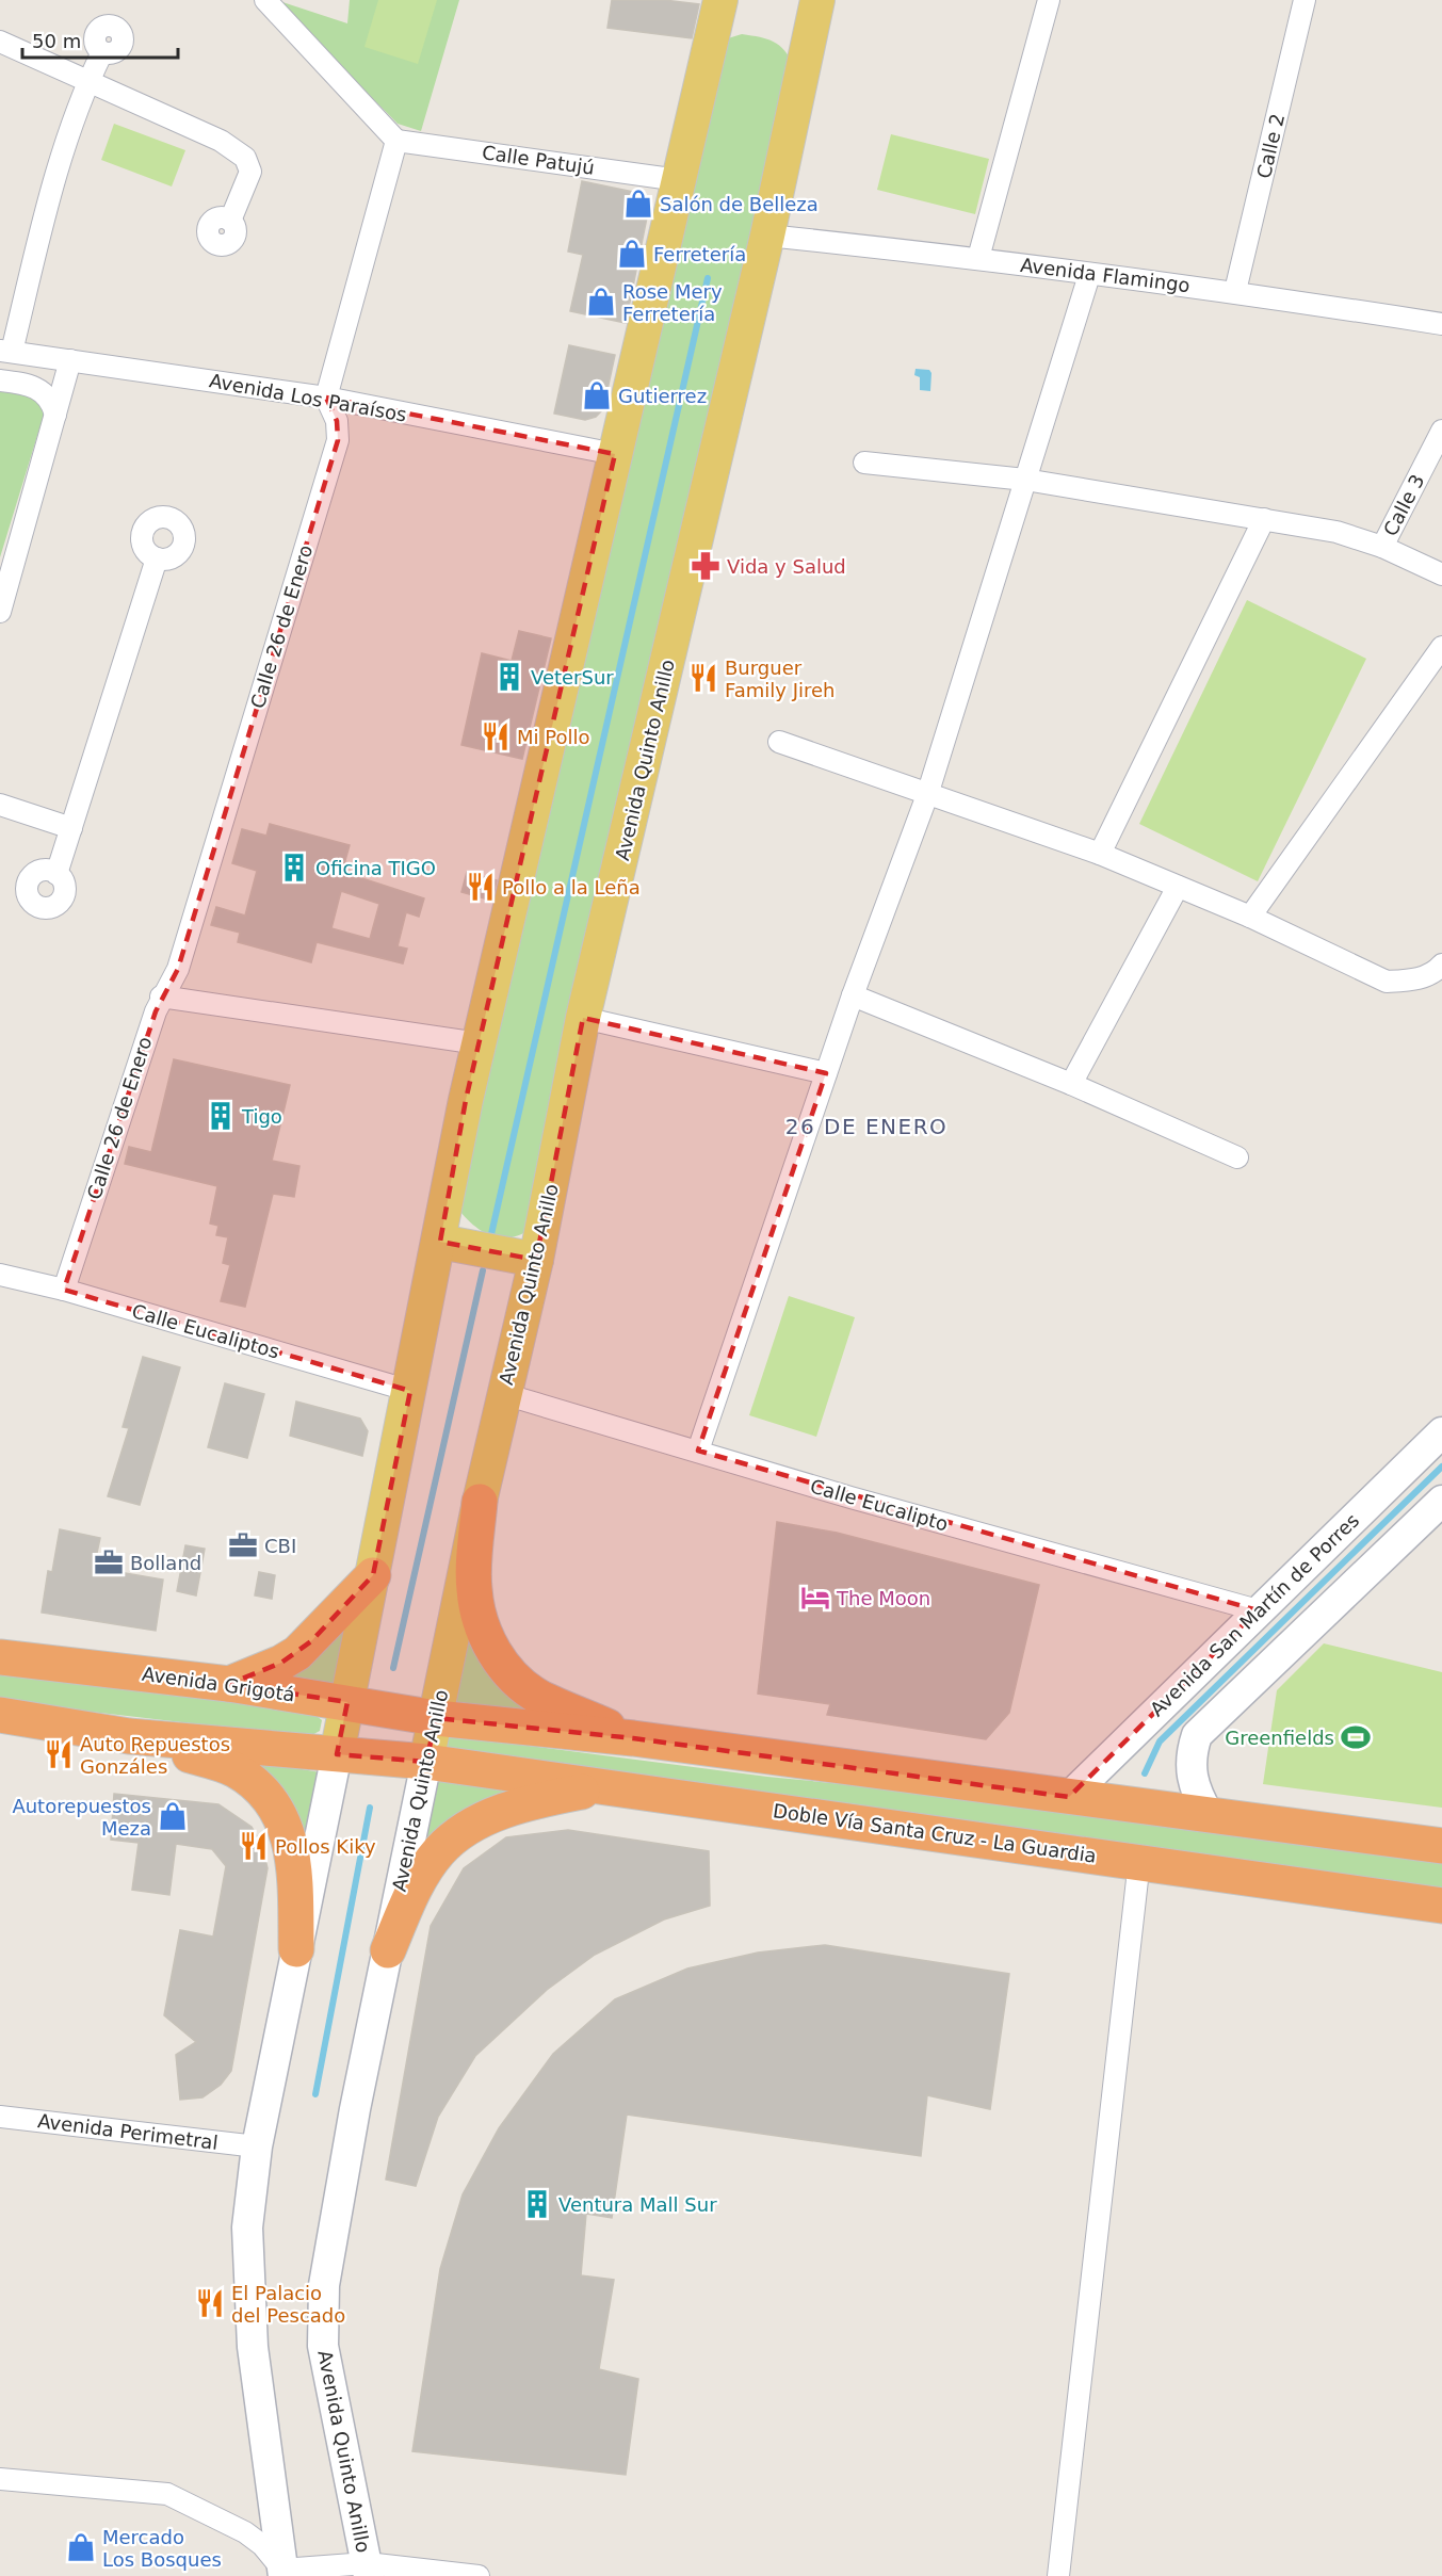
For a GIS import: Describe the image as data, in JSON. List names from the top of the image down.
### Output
{
  "streets": {
    "highway": ["Avenida Grigotá", "Doble Vía Santa Cruz - La Guardia"],
    "main road": ["Avenida Quinto Anillo", "Avenida San Martín de Porres"],
    "street": [
      "Calle 2",
      "Calle Patujú",
      "Avenida Flamingo",
      "Avenida Los Paraísos",
      "Calle 3",
      "Calle 26 de Enero",
      "Calle Eucaliptos",
      "Calle Eucalipto",
      "Avenida Perimetral"
    ]
  },
  "crossings": [
    ["Calle 2", "Avenida Flamingo"],
    ["Avenida Flamingo", "Avenida Quinto Anillo"],
    ["Avenida Los Paraísos", "Calle 26 de Enero"],
    ["Calle 26 de Enero", "Calle Eucaliptos"],
    ["Avenida Quinto Anillo", "Calle Eucalipto"],
    ["Avenida Quinto Anillo", "Avenida Grigotá"],
    ["Avenida Quinto Anillo", "Doble Vía Santa Cruz - La Guardia"],
    ["Calle Eucalipto", "Avenida San Martín de Porres"]
  ],
  "districts": ["26 DE ENERO"],
  "places": {
    "shop": [
      "Salón de Belleza",
      "Ferretería",
      "Rose Mery Ferretería",
      "Gutierrez",
      "Autorepuestos Meza",
      "Mercado Los Bosques"
    ],
    "pharmacy": ["Vida y Salud"],
    "building": [
      "VeterSur",
      "Oficina TIGO",
      "Tigo",
      "Ventura Mall Sur"
    ],
    "restaurant": [
      "Burguer Family Jireh",
      "Mi Pollo",
      "Pollo a la Leña",
      "Auto Repuestos Gonzáles",
      "Pollos Kiky",
      "El Palacio del Pescado"
    ],
    "office": ["CBI", "Bolland"],
    "hotel": ["The Moon"],
    "sports": ["Greenfields"]
  },
  "scale_bar": "50 m"
}
